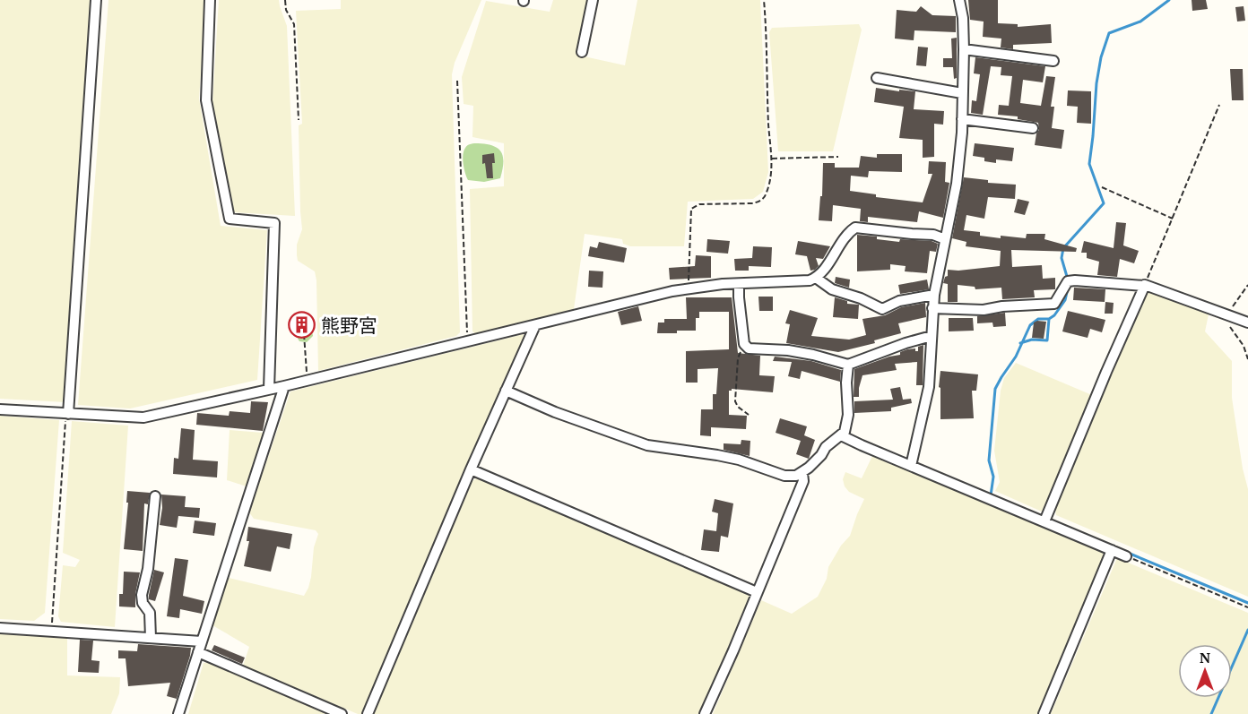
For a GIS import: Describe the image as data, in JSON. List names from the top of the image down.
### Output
{
  "places": {
    "building": ["熊野宮"]
  },
  "north": "top"
}
